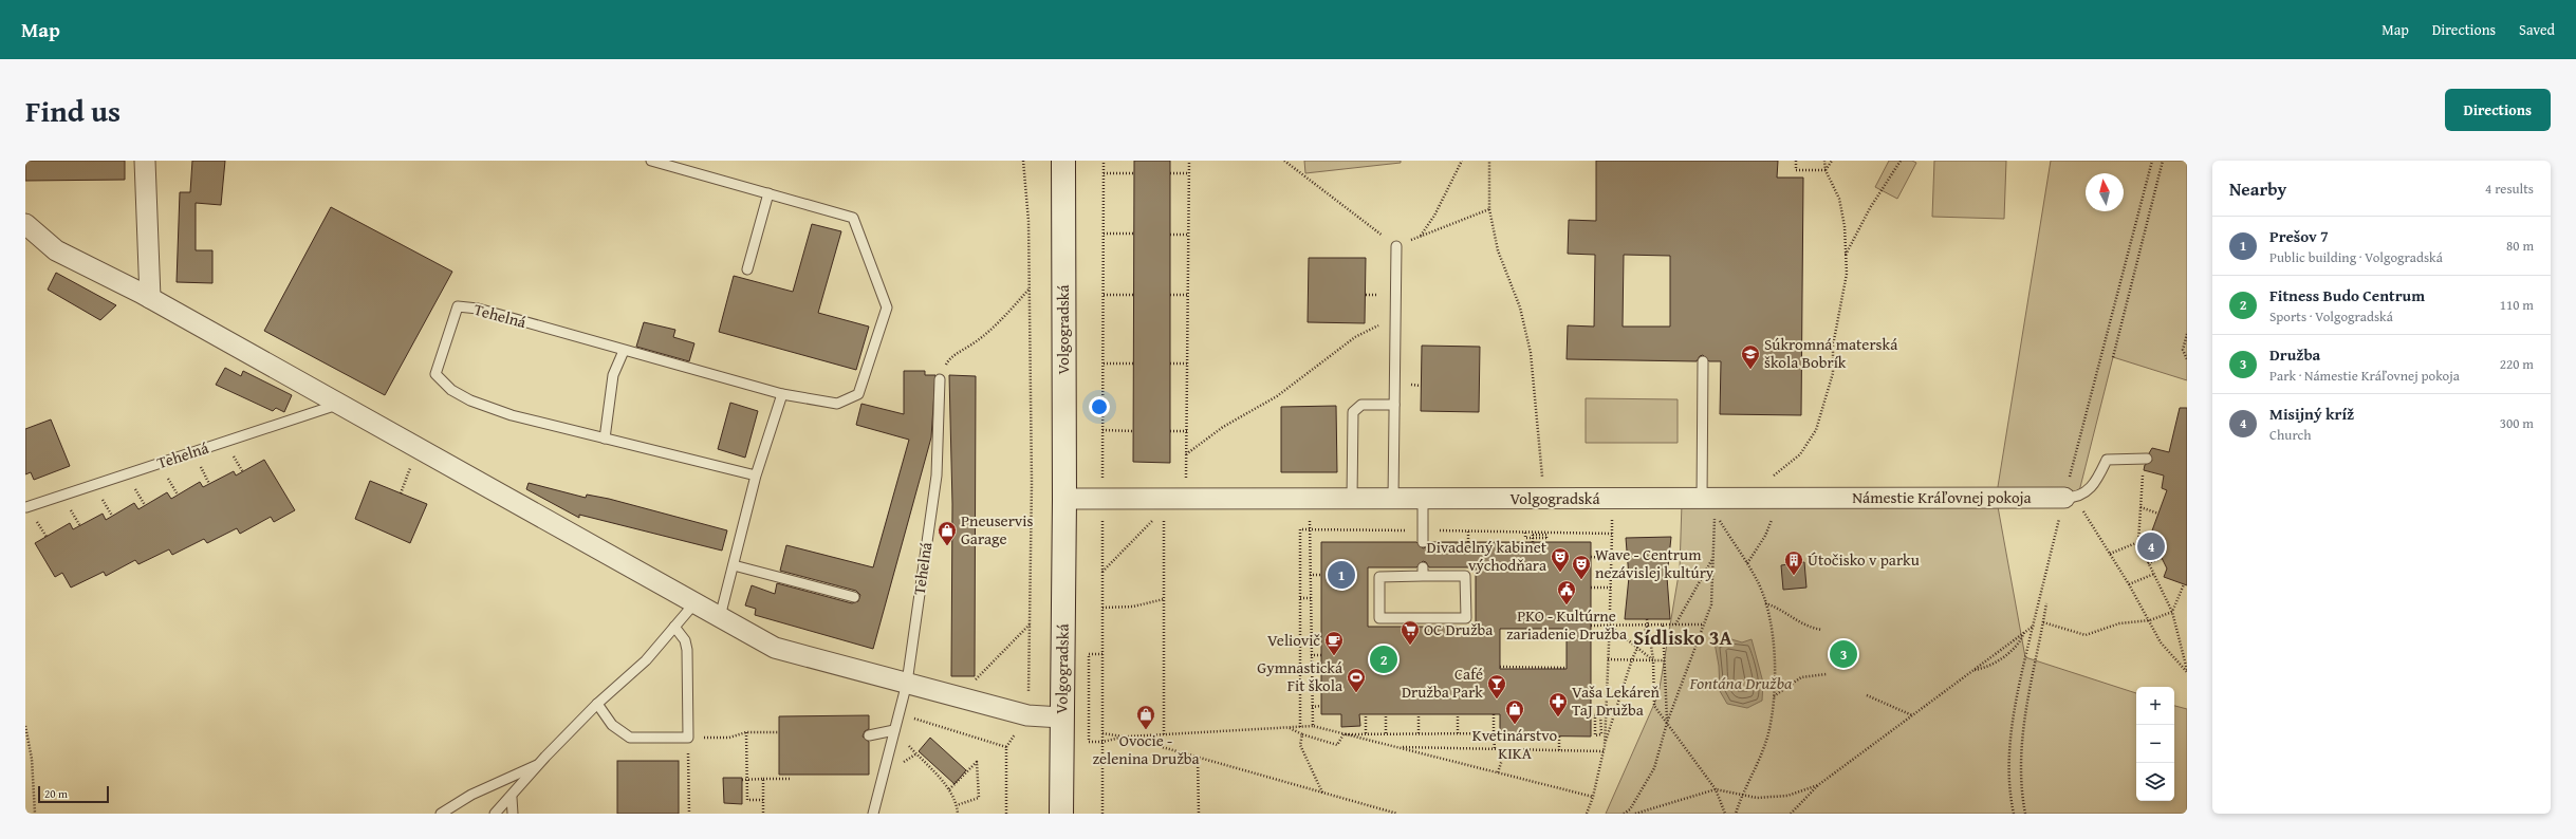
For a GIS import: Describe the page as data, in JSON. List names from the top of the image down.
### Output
{
  "streets": {
    "street": ["Volgogradská", "Námestie Kráľovnej pokoja"],
    "lane": ["Tehelná"]
  },
  "crossings": [
    ["Volgogradská", "Námestie Kráľovnej pokoja"]
  ],
  "districts": ["Sídlisko 3A"],
  "water": ["Fontána Družba"],
  "places": {
    "school or university": ["Súkromná materská škola Bobrík"],
    "shop": ["Pneuservis Garage", "Kvetinárstvo KIKA", "Ovocie - zelenina Družba"],
    "theatre": ["Divadelný kabinet východňara", "Wave - Centrum nezávislej kultúry"],
    "building": ["Útočisko v parku"],
    "public building": ["PKO - Kultúrne zariadenie Družba"],
    "supermarket": ["OC Družba"],
    "cafe": ["Veliovič"],
    "sports": ["Gymnastická Fit škola"],
    "bar": ["Café Družba Park"],
    "pharmacy": ["Vaša Lekáreň TaJ Družba"]
  },
  "scale_bar": "20 m",
  "north": "top",
  "page": {
    "header": "Map",
    "nav": ["Map", "Directions", "Saved"],
    "title": "Find us",
    "buttons": "Directions",
    "heading": ["Nearby", "4 results"],
    "list": [
      {
        "mark": "1",
        "name": "Prešov 7",
        "note": "Public building · Volgogradská",
        "value": "80 m"
      },
      {
        "mark": "2",
        "name": "Fitness Budo Centrum",
        "note": "Sports · Volgogradská",
        "value": "110 m"
      },
      {
        "mark": "3",
        "name": "Družba",
        "note": "Park · Námestie Kráľovnej pokoja",
        "value": "220 m"
      },
      {
        "mark": "4",
        "name": "Misijný kríž",
        "note": "Church",
        "value": "300 m"
      }
    ],
    "pins": [
      "4",
      "1",
      "3",
      "2"
    ],
    "map_buttons": ["+", "−"],
    "scale": "20 m"
  }
}
